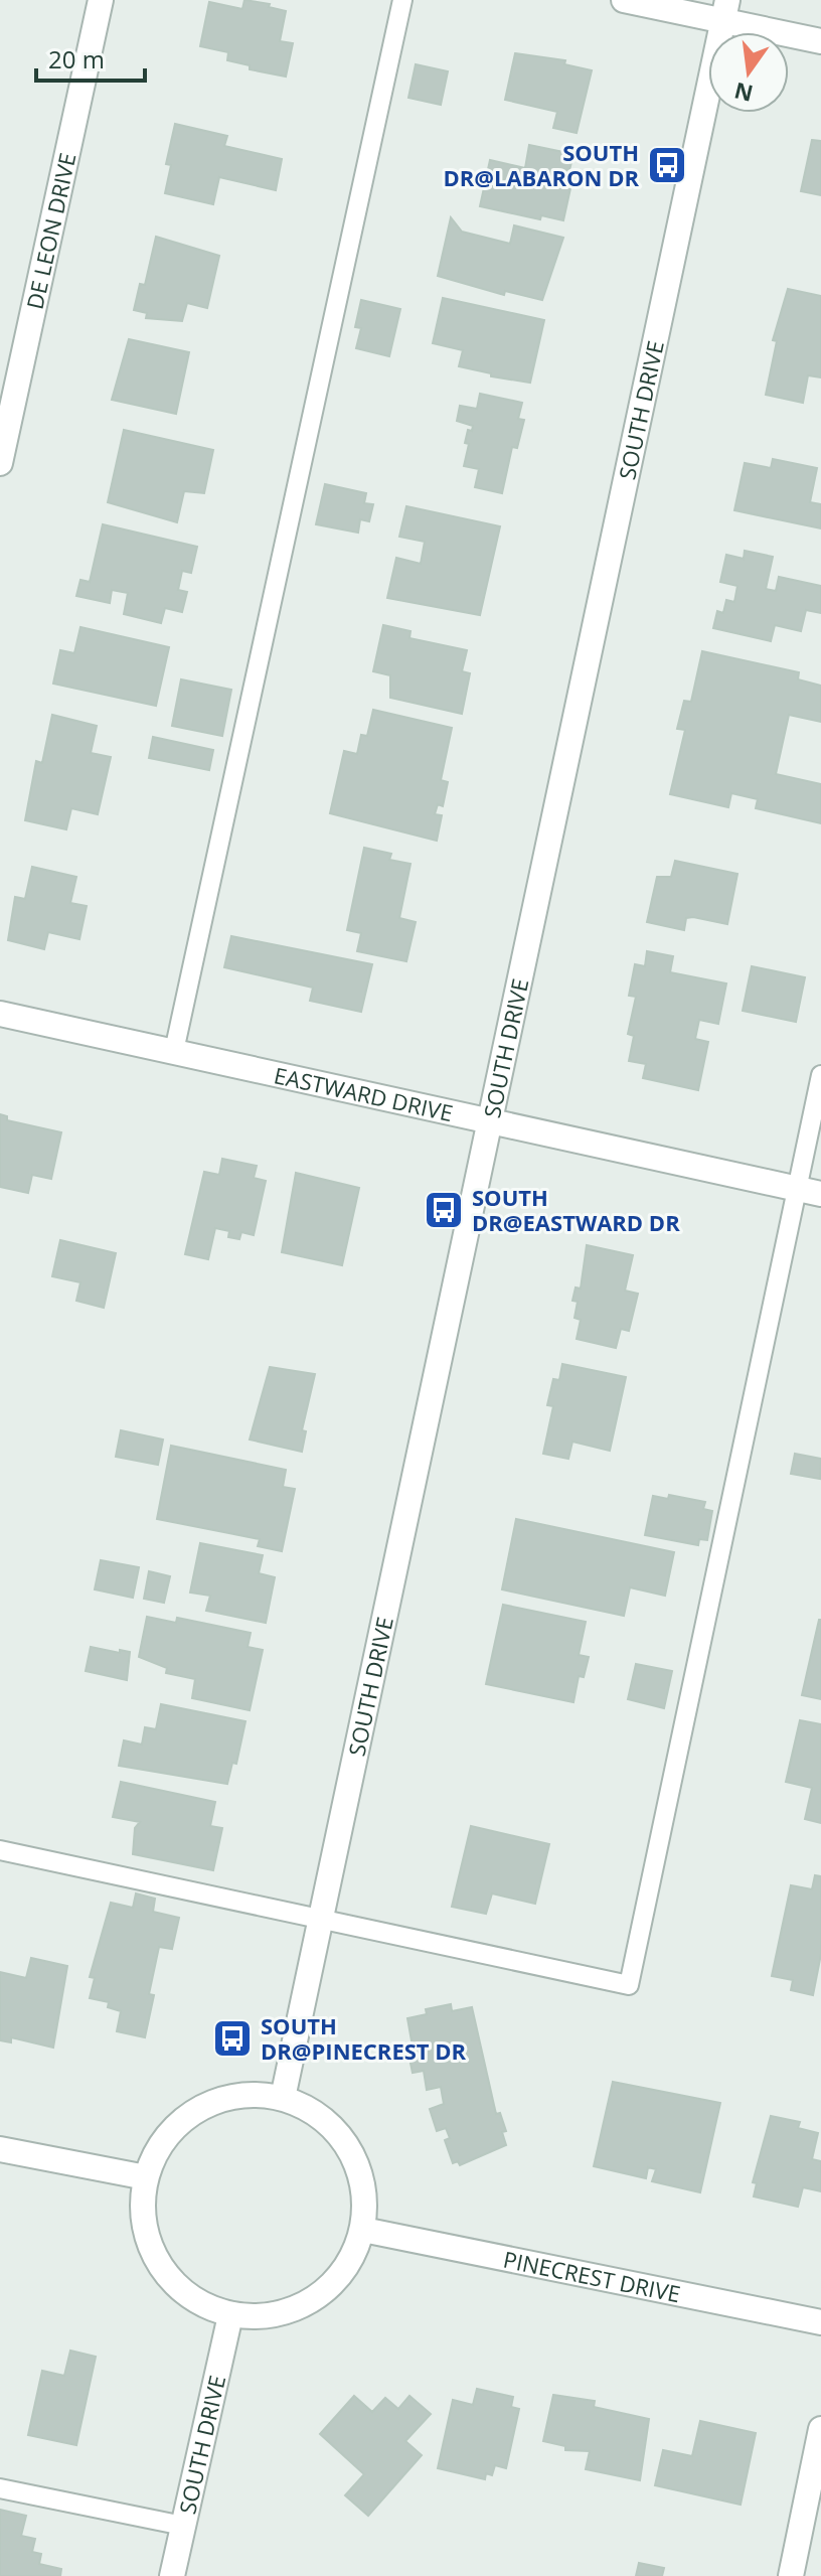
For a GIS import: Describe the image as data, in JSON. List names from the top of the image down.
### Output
{
  "streets": {
    "street": [
      "DE LEON DRIVE",
      "SOUTH DRIVE",
      "EASTWARD DRIVE",
      "PINECREST DRIVE"
    ]
  },
  "crossings": [
    ["SOUTH DRIVE", "EASTWARD DRIVE"],
    ["SOUTH DRIVE", "PINECREST DRIVE"]
  ],
  "places": {
    "bus stop": ["SOUTH DR@LABARON DR", "SOUTH DR@EASTWARD DR", "SOUTH DR@PINECREST DR"]
  },
  "scale_bar": "20 m",
  "north": "bottom"
}
